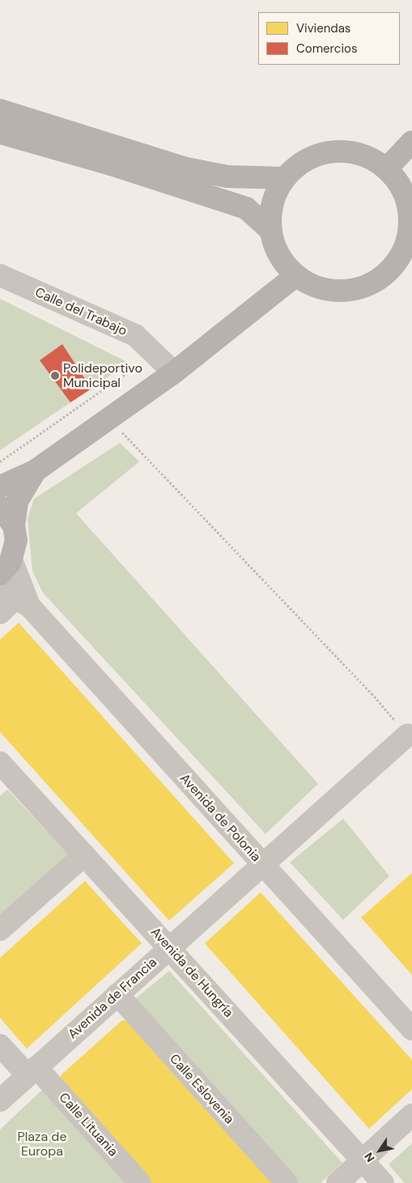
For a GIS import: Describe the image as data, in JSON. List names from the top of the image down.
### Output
{
  "streets": {
    "street": [
      "Calle del Trabajo",
      "Avenida de Polonia",
      "Avenida de Hungría",
      "Avenida de Francia",
      "Calle Eslovenia",
      "Calle Lituania"
    ]
  },
  "crossings": [
    ["Avenida de Polonia", "Avenida de Francia"],
    ["Avenida de Hungría", "Avenida de Francia"],
    ["Avenida de Francia", "Calle Eslovenia"],
    ["Avenida de Francia", "Calle Lituania"]
  ],
  "parks": ["Plaza de Europa"],
  "places": ["Polideportivo Municipal"],
  "legend": ["Viviendas", "Comercios"],
  "north": "bottom left"
}
